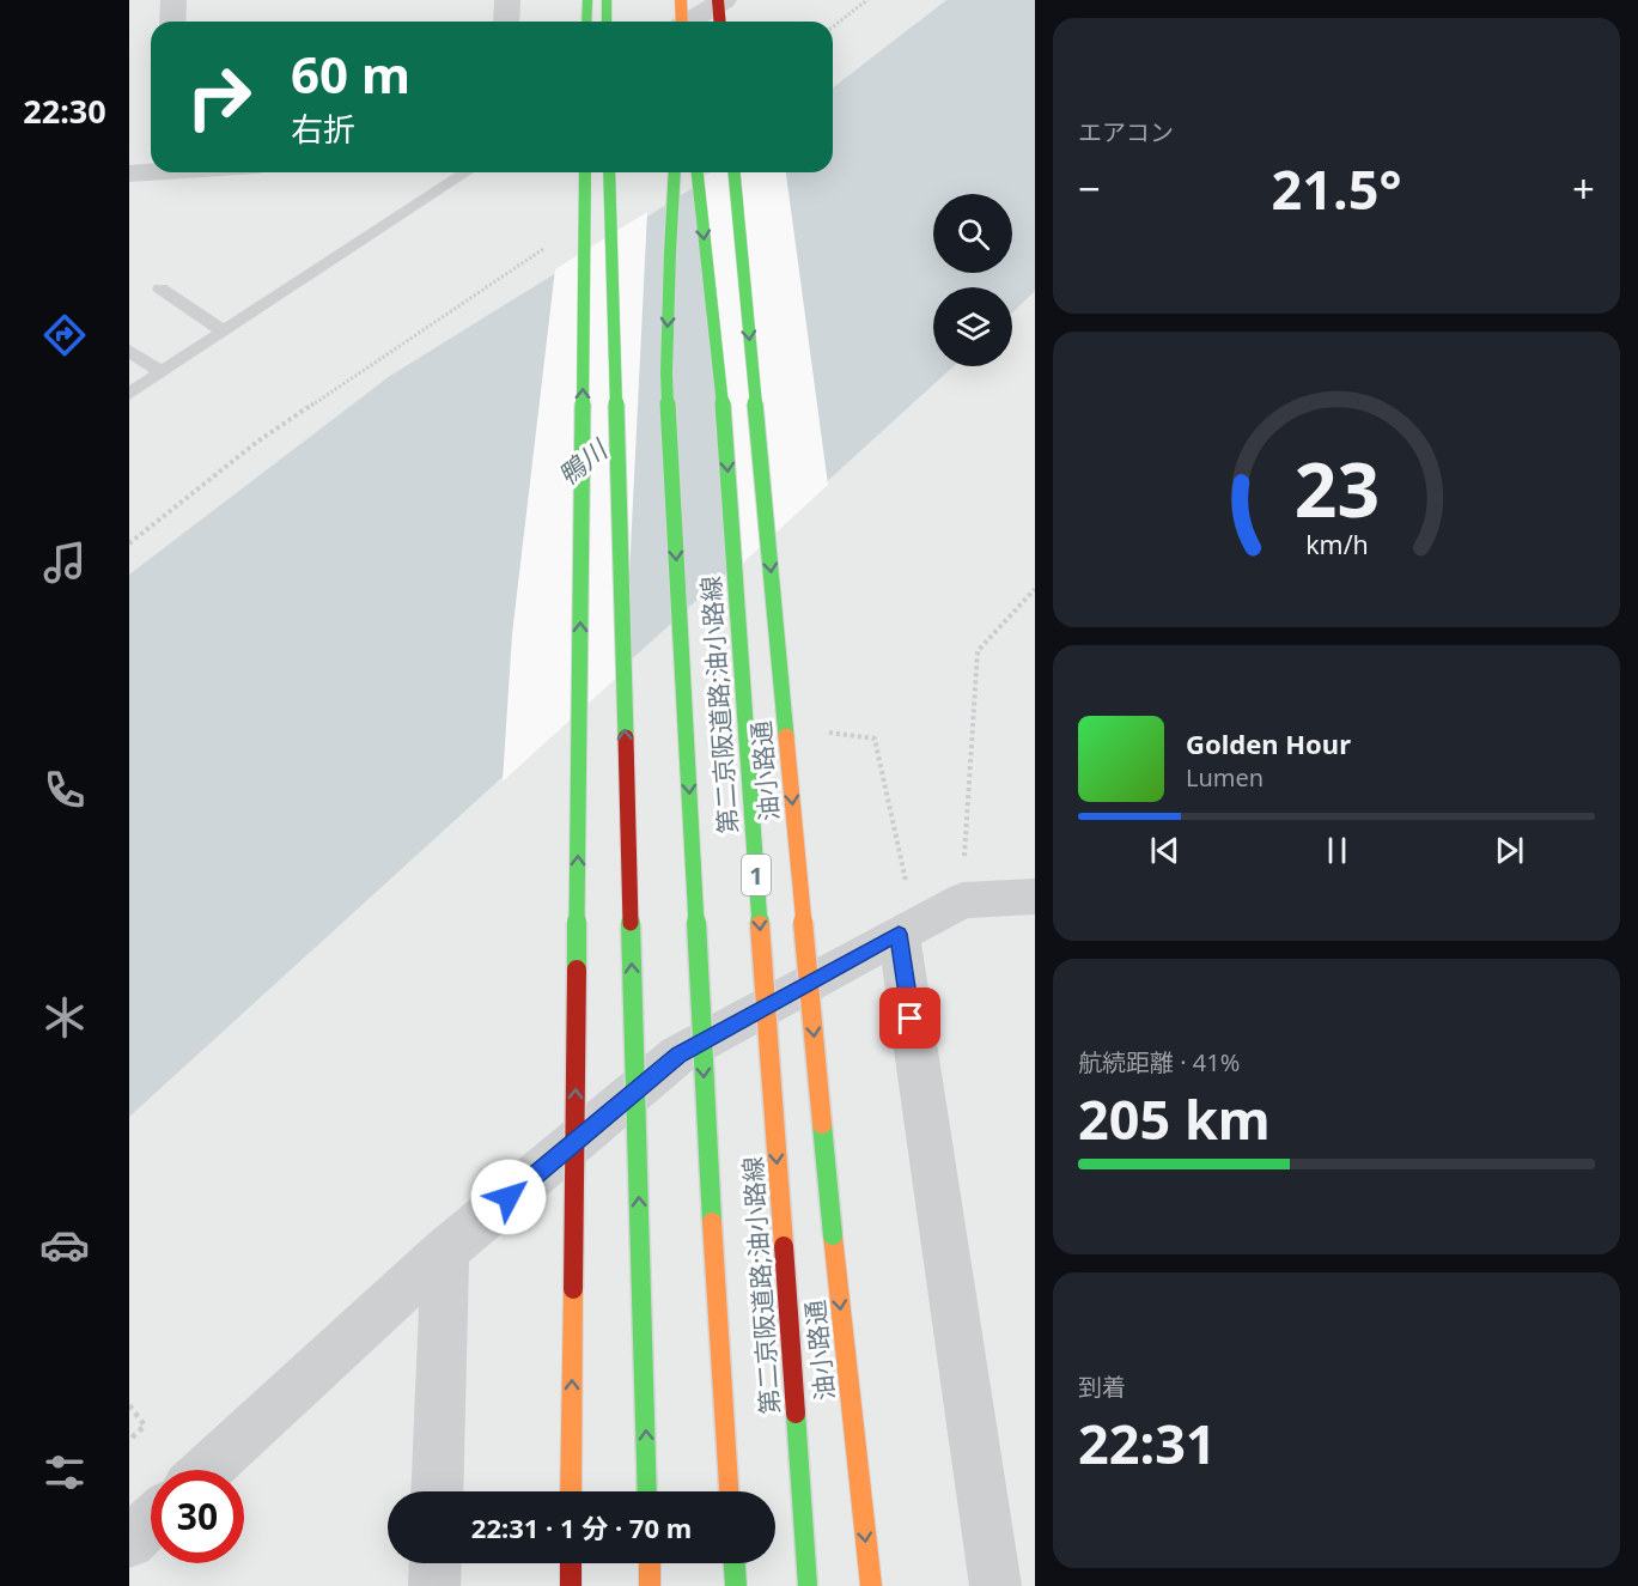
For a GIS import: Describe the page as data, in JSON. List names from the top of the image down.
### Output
{
  "streets": {
    "main road": ["第二京阪道路;油小路線", "油小路通", "1"]
  },
  "water": ["鴨川"],
  "page": {
    "tabs": "22:30",
    "tile": [
      "エアコン",
      ["航続距離 · 41%", "205 km"],
      ["到着", "22:31"]
    ],
    "turn": ["60 m", "右折"],
    "heat": ["−", "21.5°", "+"],
    "song": ["Golden Hour", "Lumen"],
    "limit": "30",
    "trip": "22:31 · 1 分 · 70 m",
    "gauge": ["23", "km/h"]
  }
}
